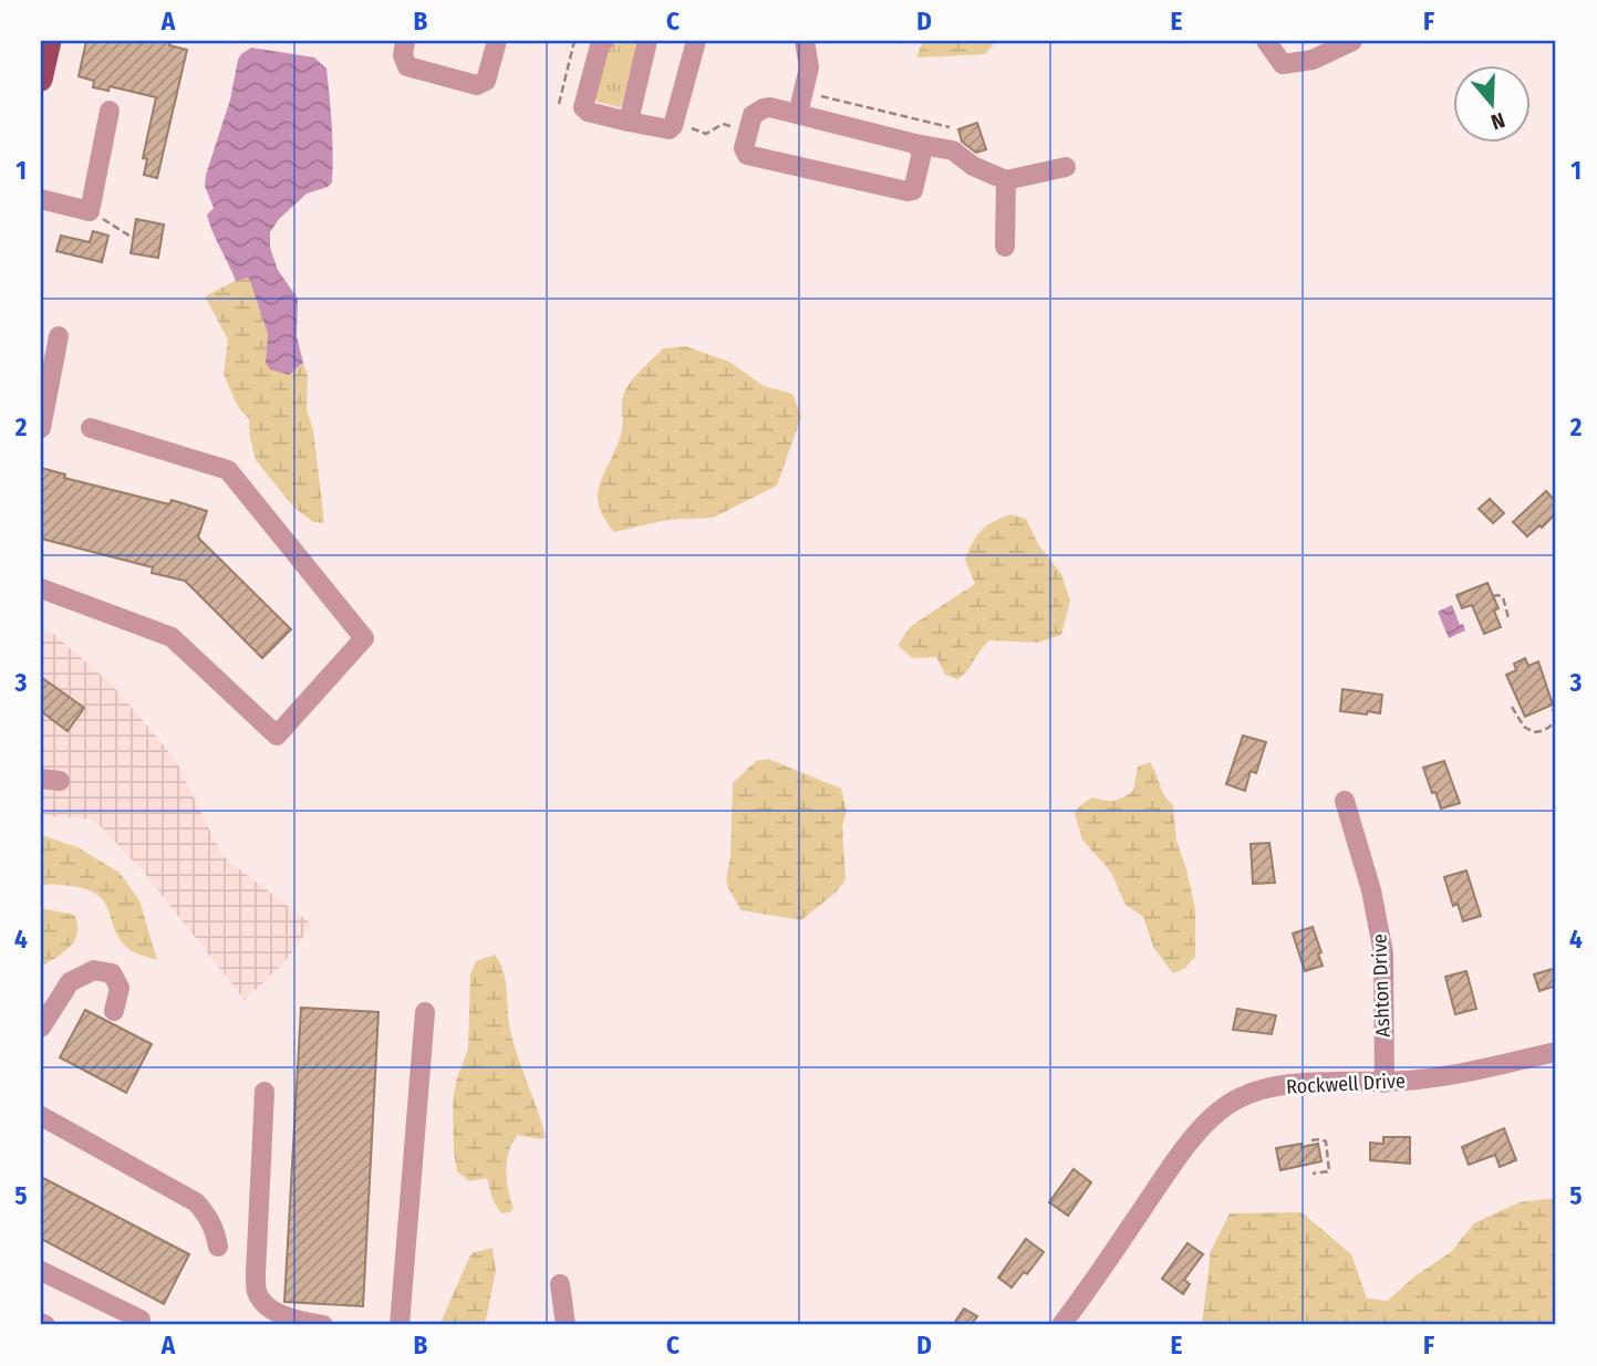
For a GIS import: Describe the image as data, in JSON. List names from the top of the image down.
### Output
{
  "streets": {
    "street": ["Ashton Drive", "Rockwell Drive"]
  },
  "crossings": [
    ["Ashton Drive", "Rockwell Drive"]
  ],
  "north": "bottom",
  "grid": {
    "columns": [
      "A",
      "B",
      "C",
      "D",
      "E",
      "F"
    ],
    "rows": [
      "1",
      "2",
      "3",
      "4",
      "5"
    ]
  }
}
